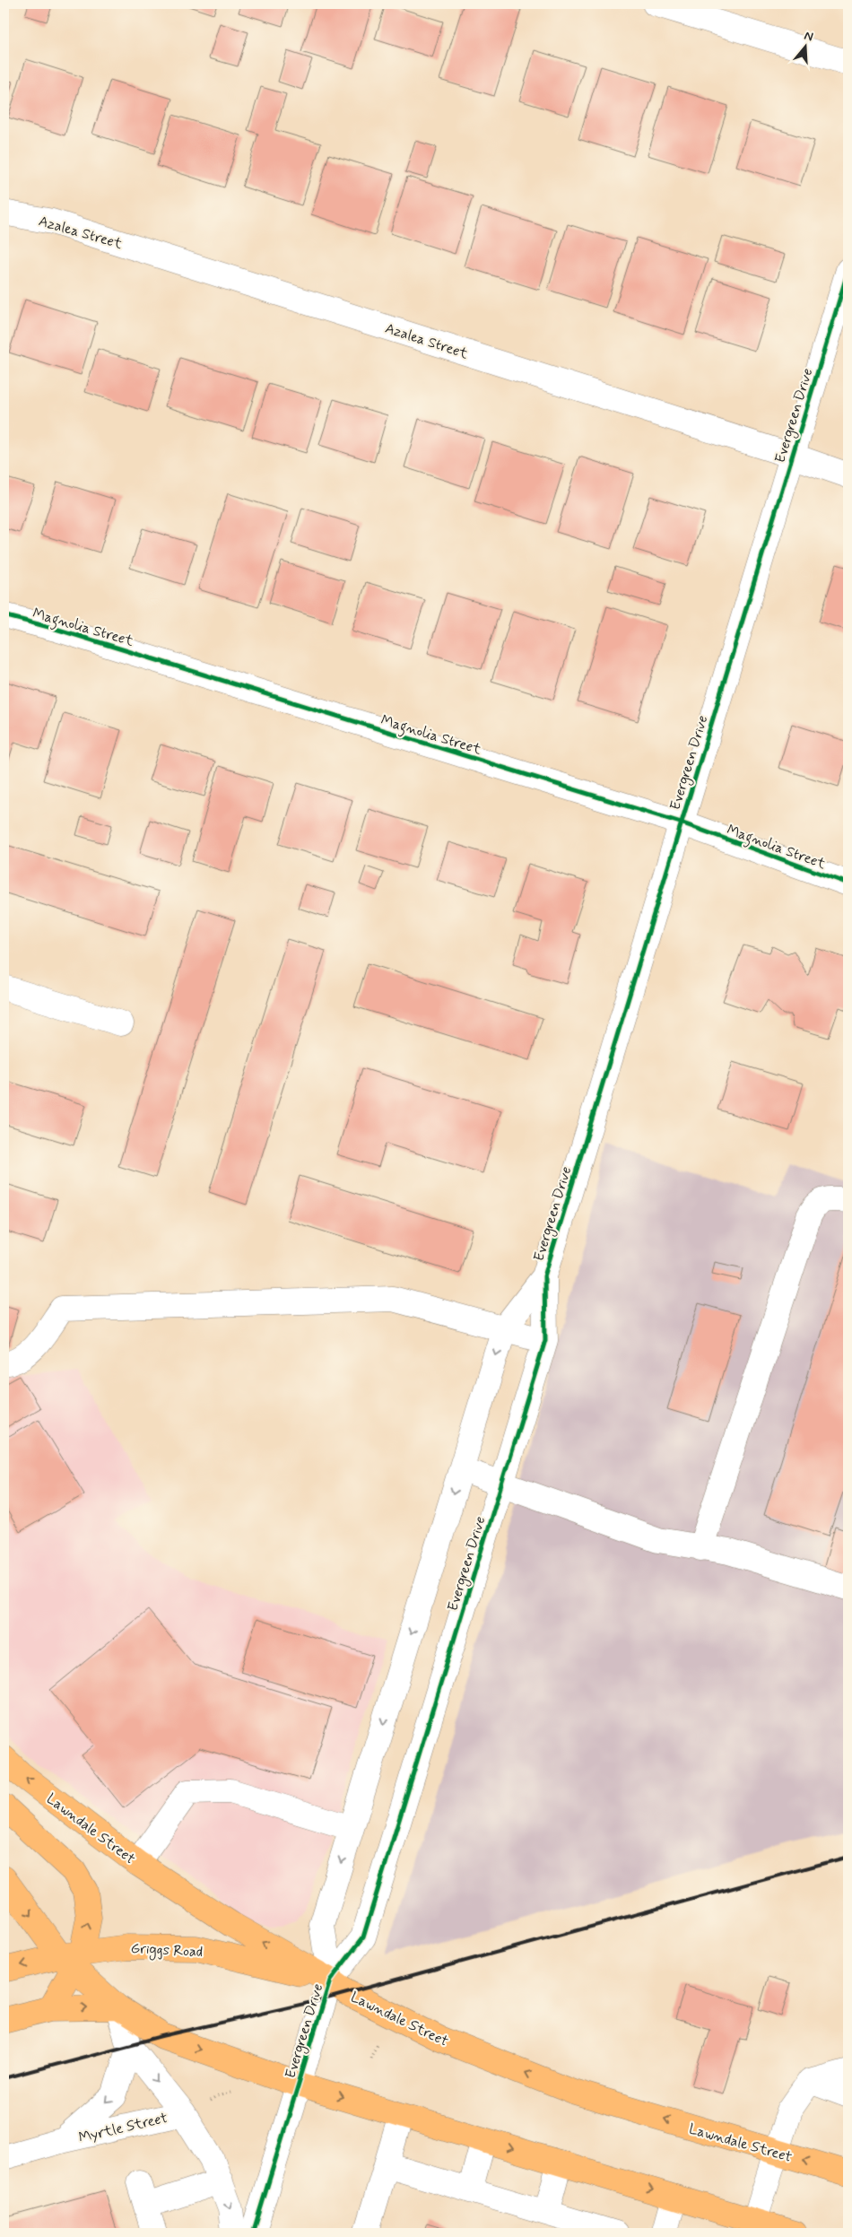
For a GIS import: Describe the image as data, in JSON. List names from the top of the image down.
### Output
{
  "streets": {
    "main road": ["Lawndale Street", "Griggs Road"],
    "street": [
      "Azalea Street",
      "Evergreen Drive",
      "Magnolia Street",
      "Myrtle Street"
    ]
  },
  "crossings": [
    ["Azalea Street", "Evergreen Drive"],
    ["Evergreen Drive", "Magnolia Street"],
    ["Evergreen Drive", "Lawndale Street"],
    ["Evergreen Drive", "Griggs Road"],
    ["Lawndale Street", "Griggs Road"]
  ],
  "one_way": ["Myrtle Street"],
  "north": "top"
}
